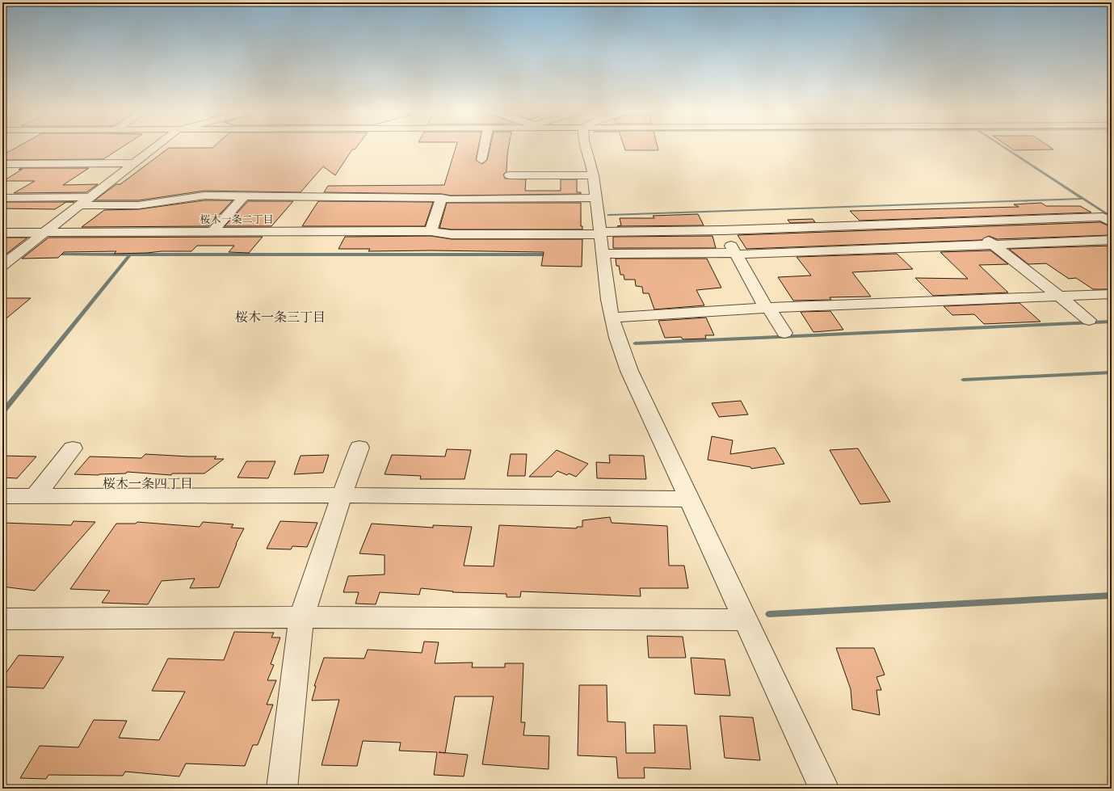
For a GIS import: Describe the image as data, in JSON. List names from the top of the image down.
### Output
{
  "districts": ["桜木一条二丁目", "桜木一条三丁目", "桜木一条四丁目"]
}
